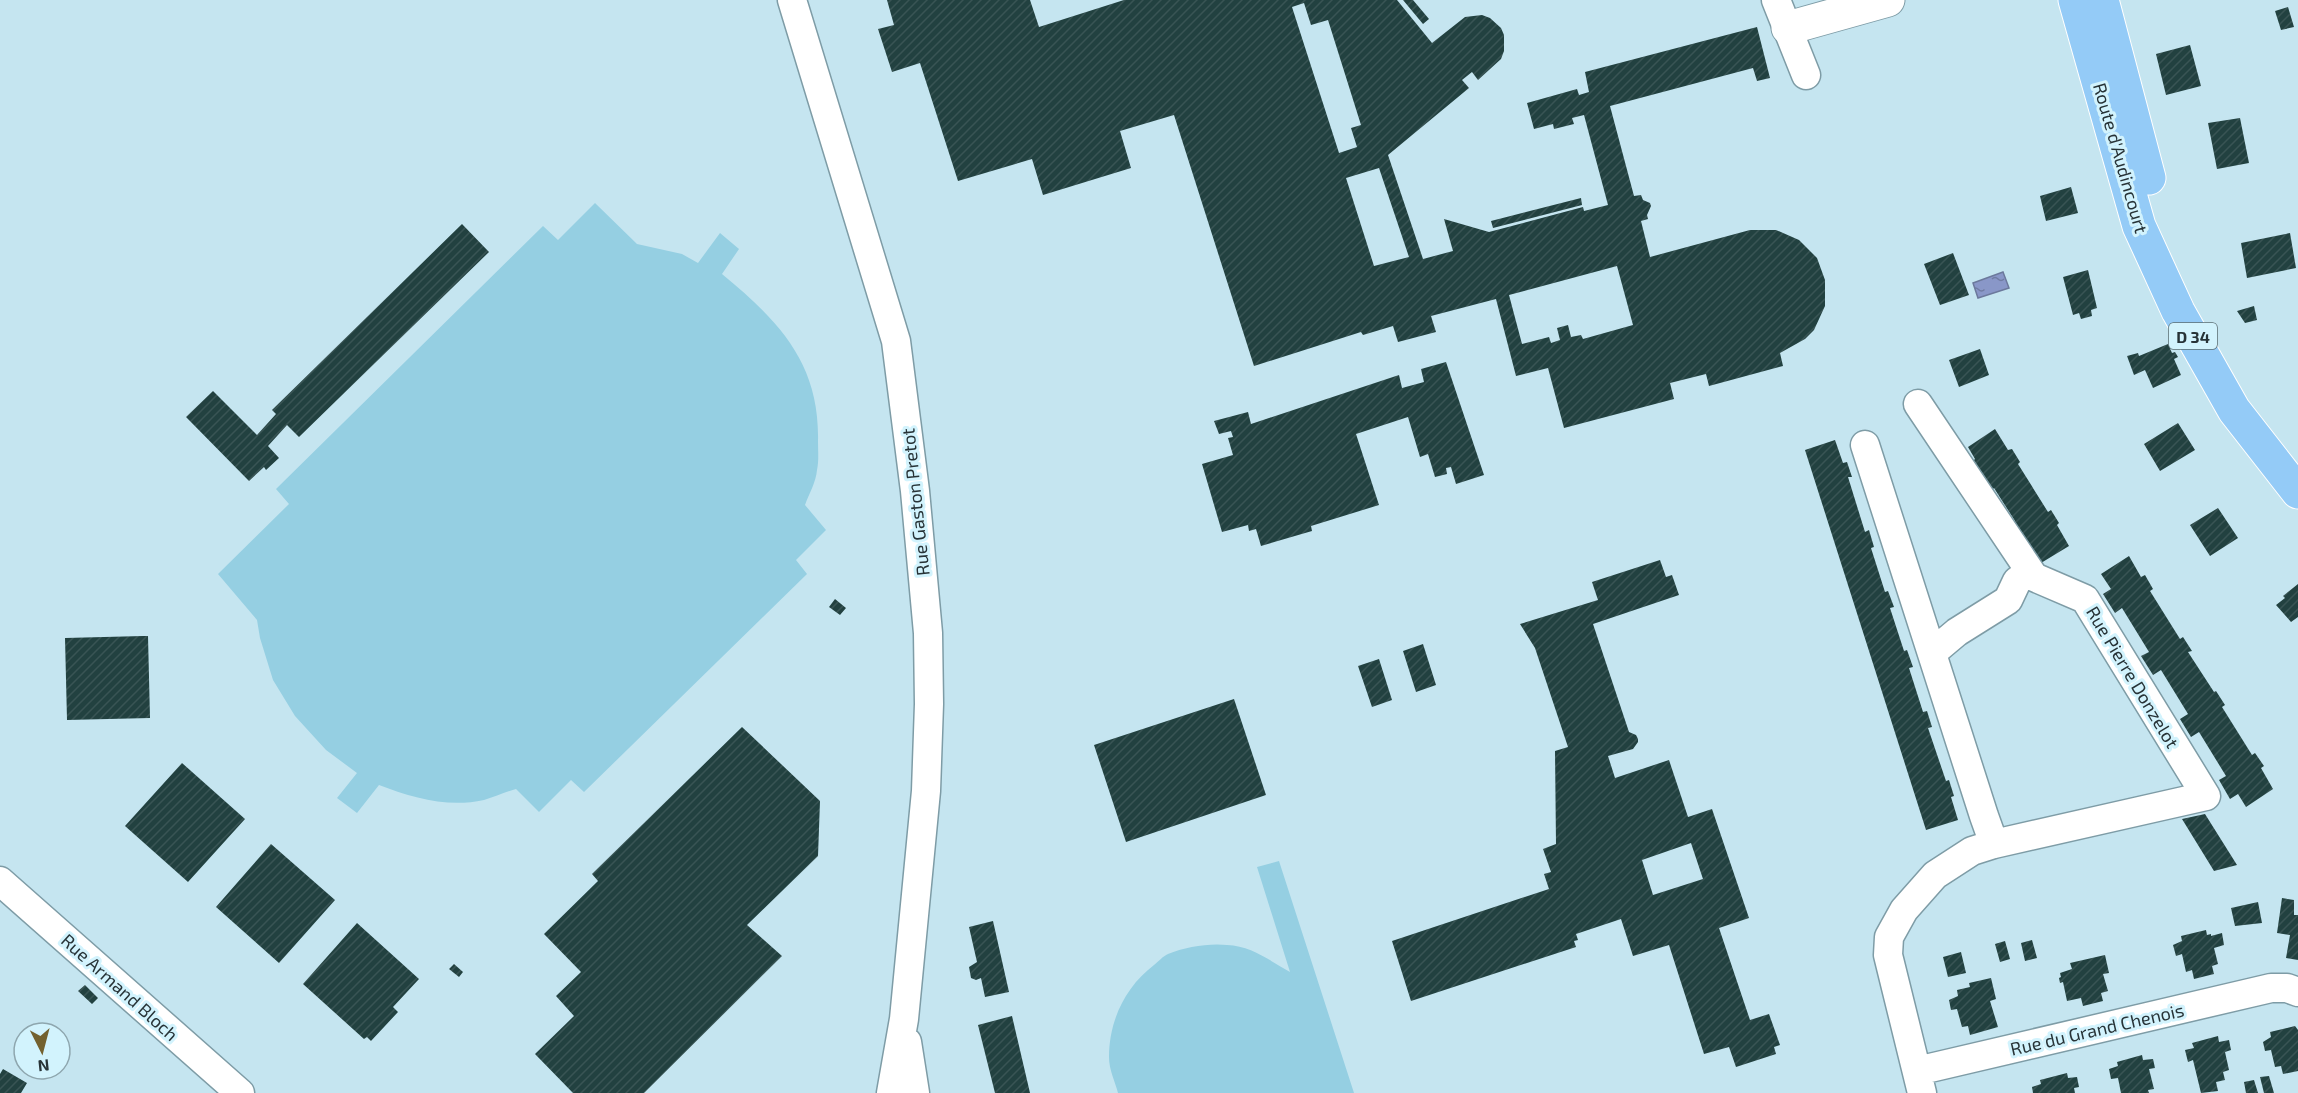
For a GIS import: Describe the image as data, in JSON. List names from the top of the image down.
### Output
{
  "streets": {
    "main road": ["Route d'Audincourt", "D 34"],
    "street": [
      "Rue Gaston Pretot",
      "Rue Pierre Donzelot",
      "Rue Armand Bloch",
      "Rue du Grand Chenois"
    ]
  },
  "crossings": [
    ["Rue Pierre Donzelot", "Rue du Grand Chenois"]
  ],
  "north": "bottom"
}
